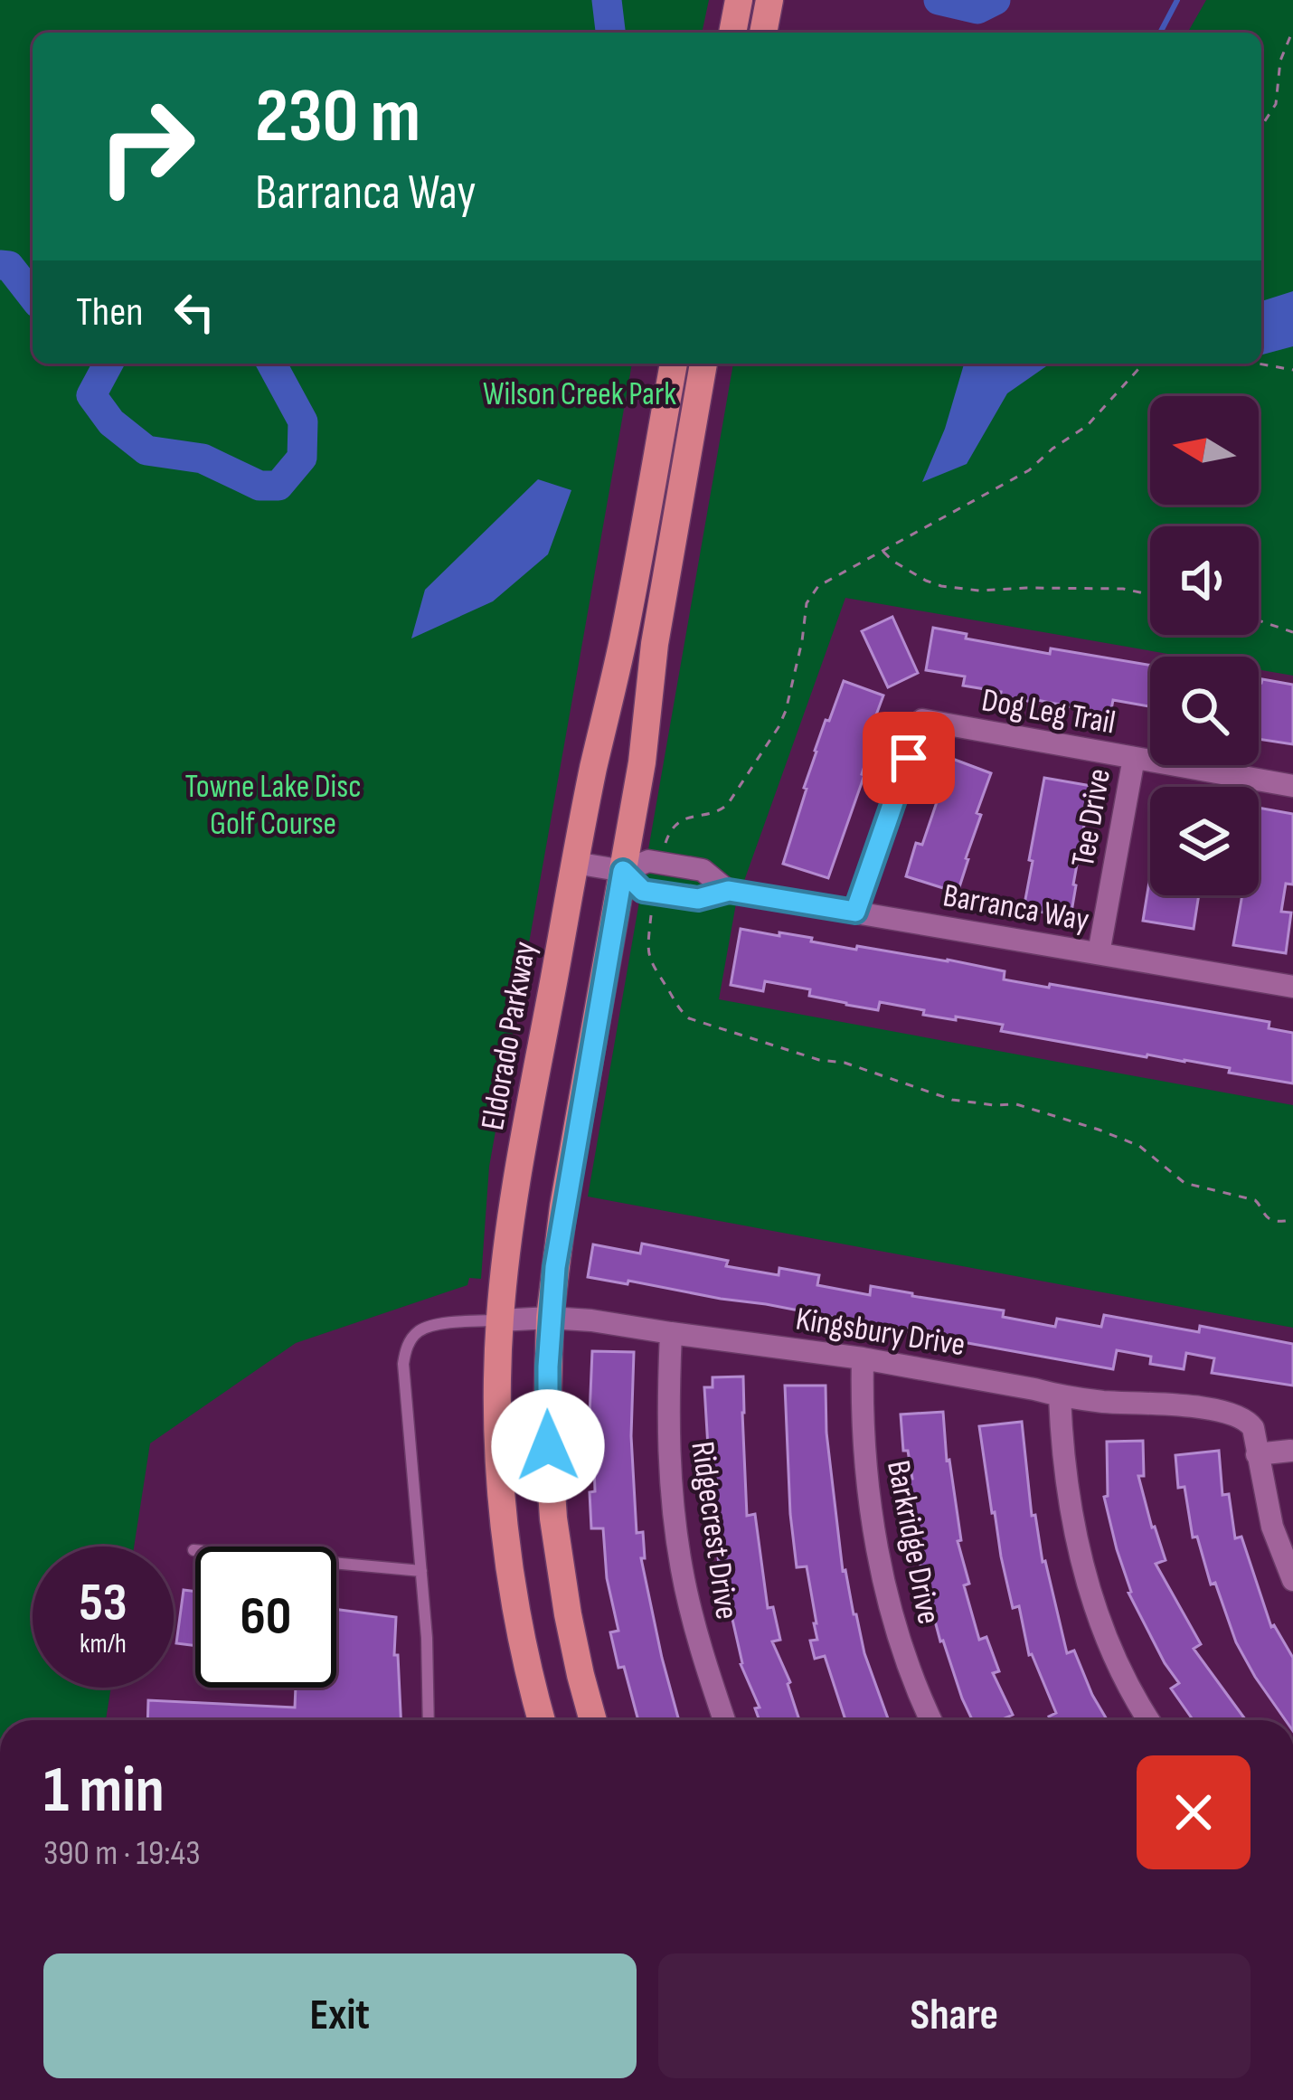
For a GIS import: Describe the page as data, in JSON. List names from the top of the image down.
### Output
{
  "streets": {
    "main road": ["Eldorado Parkway"],
    "street": [
      "Dog Leg Trail",
      "Tee Drive",
      "Barranca Way",
      "Kingsbury Drive",
      "Ridgecrest Drive",
      "Barkridge Drive"
    ]
  },
  "crossings": [
    ["Dog Leg Trail", "Tee Drive"],
    ["Dog Leg Trail", "Barranca Way"],
    ["Tee Drive", "Barranca Way"],
    ["Barranca Way", "Eldorado Parkway"],
    ["Eldorado Parkway", "Kingsbury Drive"],
    ["Kingsbury Drive", "Ridgecrest Drive"],
    ["Kingsbury Drive", "Barkridge Drive"]
  ],
  "parks": ["Wilson Creek Park", "Towne Lake Disc Golf Course"],
  "north": "left",
  "page": {
    "turn": ["230 m", "Barranca Way"],
    "then": "Then",
    "speed": "53 km/h",
    "limit": "60",
    "heading": ["1 min", "390 m · 19:43"],
    "buttons": ["Exit", "Share"]
  }
}
